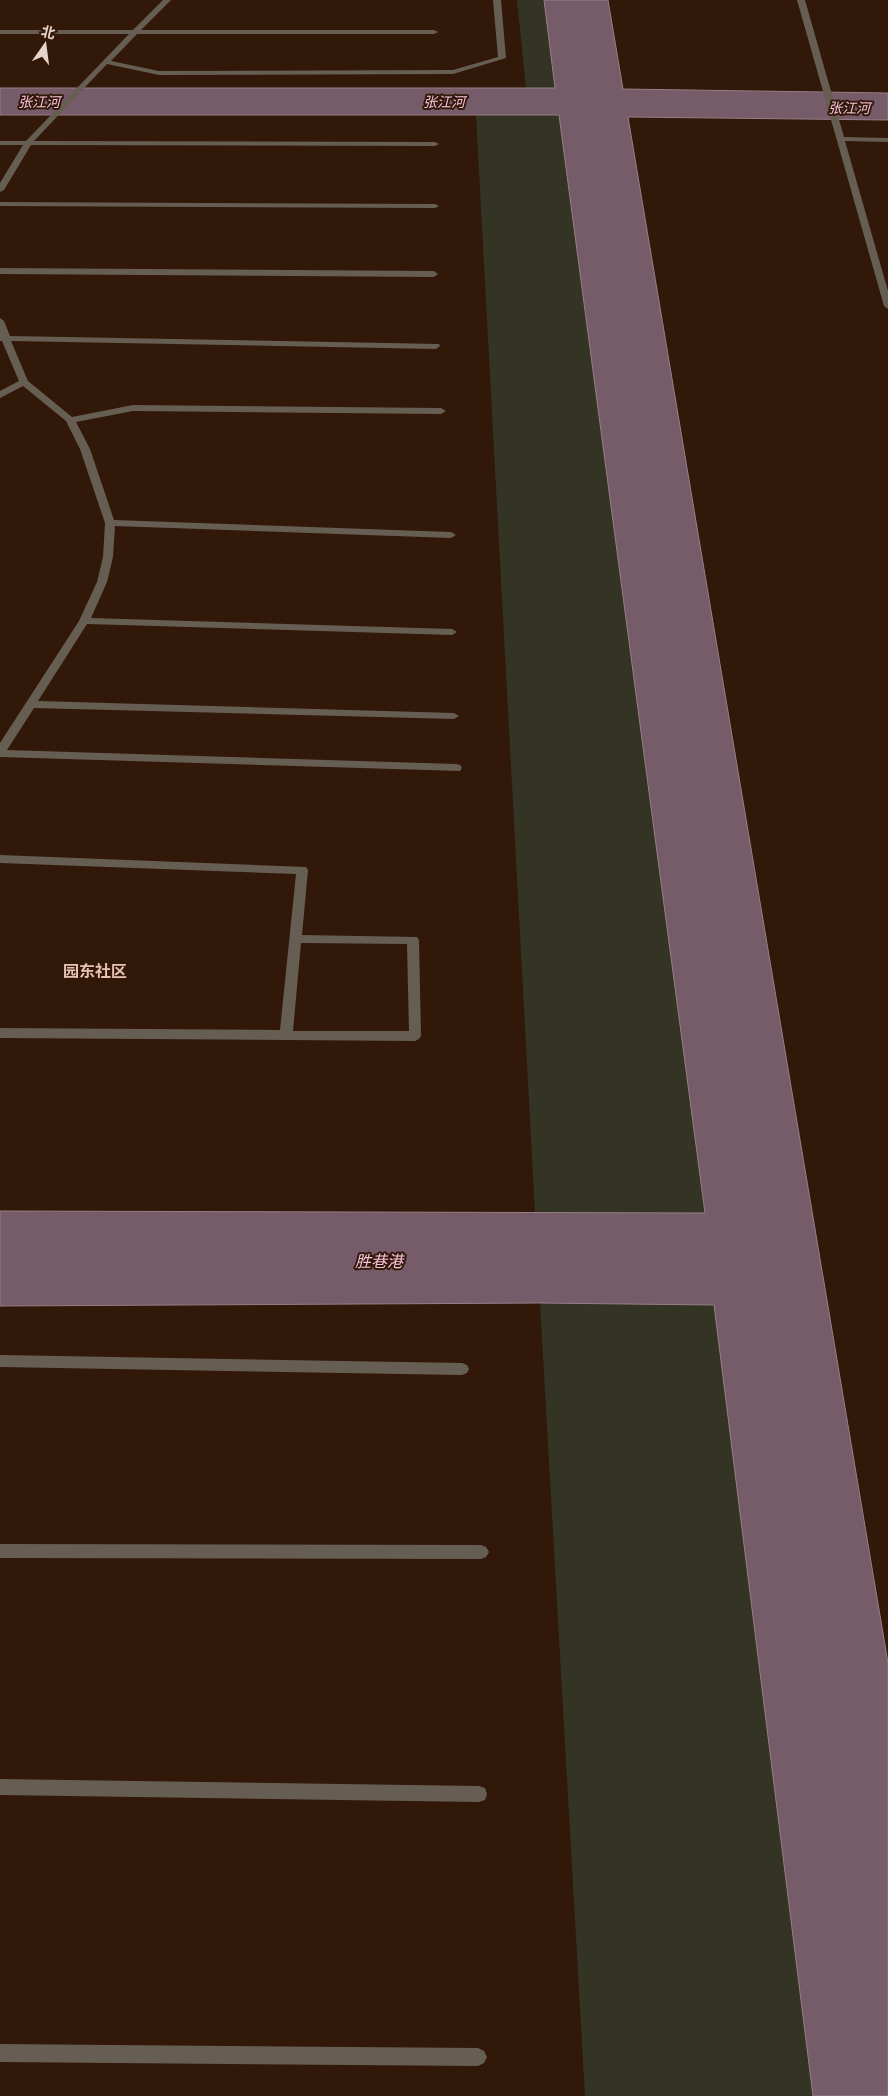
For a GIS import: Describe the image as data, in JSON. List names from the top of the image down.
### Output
{
  "districts": ["园东社区"],
  "water": ["张江河", "胜巷港"],
  "north": "top"
}
